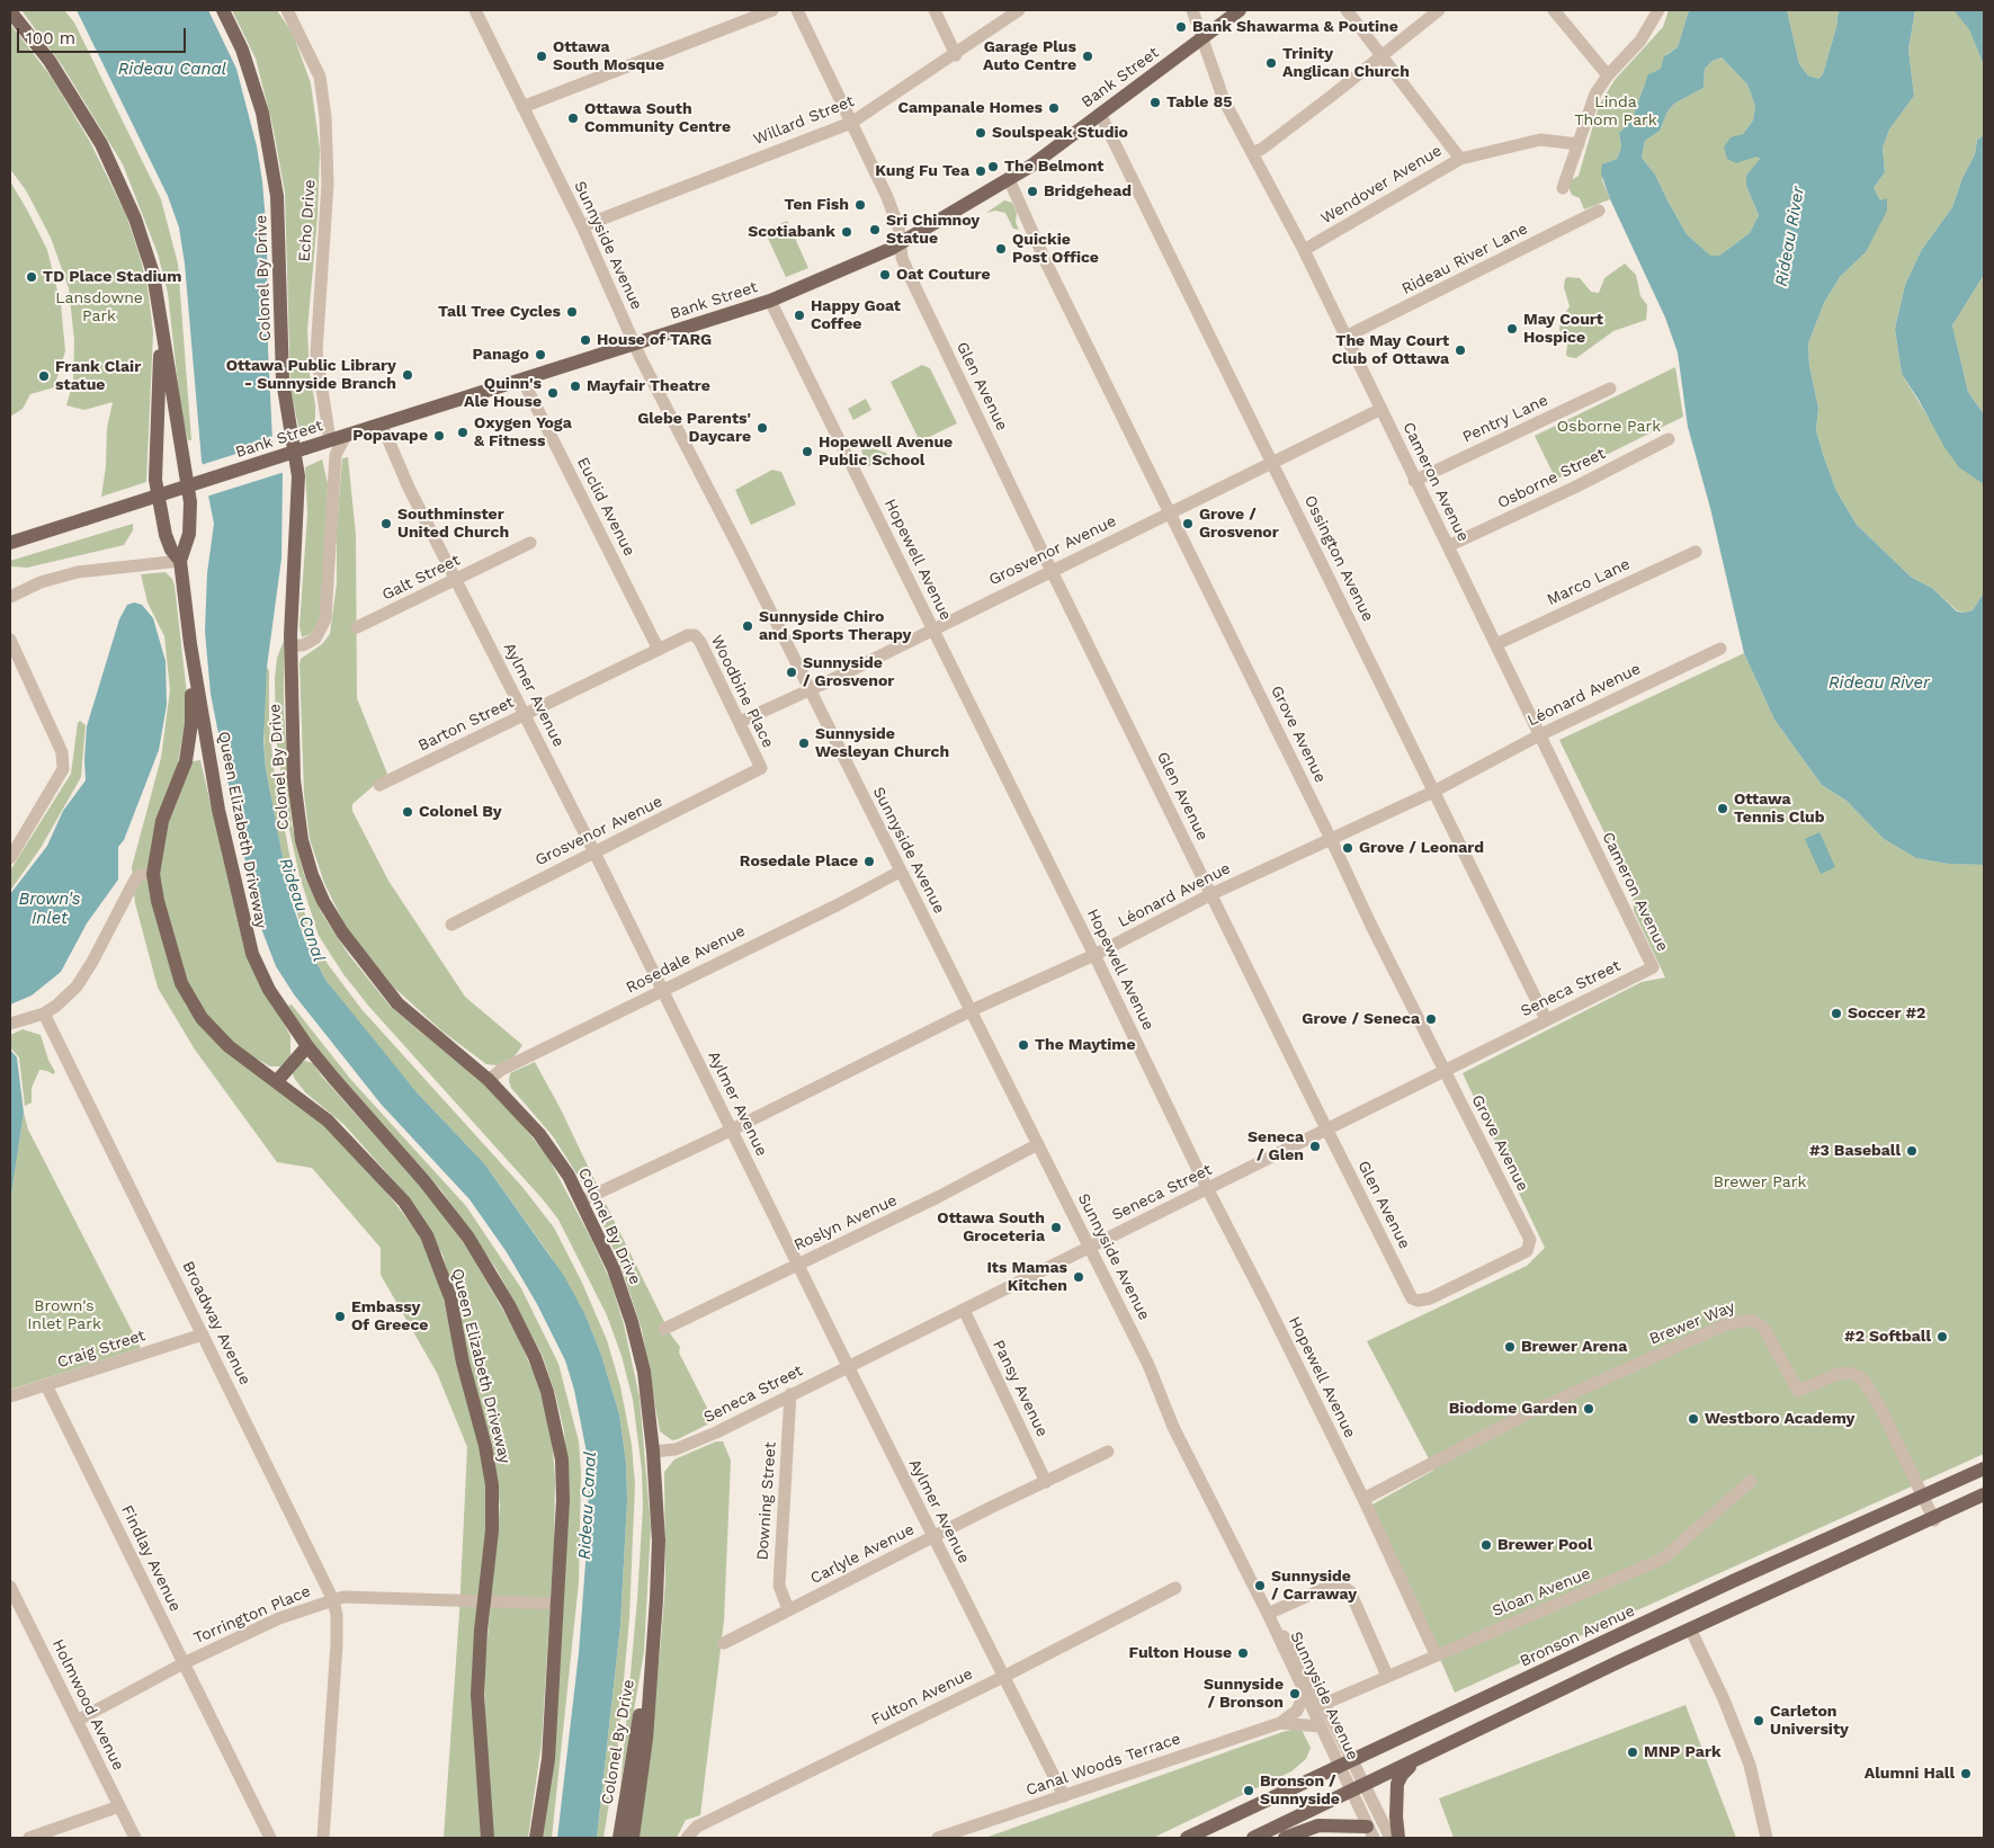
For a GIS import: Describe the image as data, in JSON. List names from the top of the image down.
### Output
{
  "streets": {
    "main road": [
      "Bank Street",
      "Colonel By Drive",
      "Queen Elizabeth Driveway",
      "Bronson Avenue"
    ],
    "street": [
      "Willard Street",
      "Wendover Avenue",
      "Echo Drive",
      "Sunnyside Avenue",
      "Rideau River Lane",
      "Glen Avenue",
      "Pentry Lane",
      "Osborne Street",
      "Cameron Avenue",
      "Euclid Avenue",
      "Grosvenor Avenue",
      "Ossington Avenue",
      "Hopewell Avenue",
      "Galt Street",
      "Marco Lane",
      "Woodbine Place",
      "Aylmer Avenue",
      "Léonard Avenue",
      "Barton Street",
      "Grove Avenue",
      "Rosedale Avenue",
      "Seneca Street",
      "Roslyn Avenue",
      "Broadway Avenue",
      "Brewer Way",
      "Craig Street",
      "Pansy Avenue",
      "Downing Street",
      "Carlyle Avenue",
      "Findlay Avenue",
      "Sloan Avenue",
      "Torrington Place",
      "Fulton Avenue",
      "Holmwood Avenue",
      "Canal Woods Terrace"
    ]
  },
  "crossings": [
    ["Bank Street", "Echo Drive"],
    ["Bank Street", "Sunnyside Avenue"],
    ["Bank Street", "Glen Avenue"],
    ["Bank Street", "Cameron Avenue"],
    ["Bank Street", "Euclid Avenue"],
    ["Bank Street", "Ossington Avenue"],
    ["Bank Street", "Hopewell Avenue"],
    ["Bank Street", "Aylmer Avenue"],
    ["Bank Street", "Grove Avenue"],
    ["Willard Street", "Sunnyside Avenue"],
    ["Willard Street", "Glen Avenue"],
    ["Wendover Avenue", "Cameron Avenue"],
    ["Sunnyside Avenue", "Grosvenor Avenue"],
    ["Sunnyside Avenue", "Léonard Avenue"],
    ["Sunnyside Avenue", "Rosedale Avenue"],
    ["Sunnyside Avenue", "Seneca Street"],
    ["Sunnyside Avenue", "Roslyn Avenue"],
    ["Sunnyside Avenue", "Sloan Avenue"],
    ["Sunnyside Avenue", "Bronson Avenue"],
    ["Sunnyside Avenue", "Canal Woods Terrace"],
    ["Rideau River Lane", "Cameron Avenue"],
    ["Colonel By Drive", "Léonard Avenue"],
    ["Colonel By Drive", "Rosedale Avenue"],
    ["Colonel By Drive", "Seneca Street"],
    ["Glen Avenue", "Grosvenor Avenue"],
    ["Glen Avenue", "Léonard Avenue"],
    ["Glen Avenue", "Grove Avenue"],
    ["Glen Avenue", "Seneca Street"],
    ["Pentry Lane", "Cameron Avenue"],
    ["Osborne Street", "Cameron Avenue"],
    ["Cameron Avenue", "Grosvenor Avenue"],
    ["Cameron Avenue", "Marco Lane"],
    ["Cameron Avenue", "Léonard Avenue"],
    ["Cameron Avenue", "Seneca Street"],
    ["Euclid Avenue", "Woodbine Place"],
    ["Euclid Avenue", "Barton Street"],
    ["Grosvenor Avenue", "Ossington Avenue"],
    ["Grosvenor Avenue", "Hopewell Avenue"],
    ["Grosvenor Avenue", "Woodbine Place"],
    ["Grosvenor Avenue", "Aylmer Avenue"],
    ["Grosvenor Avenue", "Grove Avenue"],
    ["Ossington Avenue", "Léonard Avenue"],
    ["Ossington Avenue", "Seneca Street"],
    ["Hopewell Avenue", "Léonard Avenue"],
    ["Hopewell Avenue", "Seneca Street"],
    ["Hopewell Avenue", "Brewer Way"],
    ["Hopewell Avenue", "Sloan Avenue"],
    ["Galt Street", "Aylmer Avenue"],
    ["Woodbine Place", "Barton Street"],
    ["Aylmer Avenue", "Léonard Avenue"],
    ["Aylmer Avenue", "Barton Street"],
    ["Aylmer Avenue", "Rosedale Avenue"],
    ["Aylmer Avenue", "Seneca Street"],
    ["Aylmer Avenue", "Roslyn Avenue"],
    ["Aylmer Avenue", "Carlyle Avenue"],
    ["Aylmer Avenue", "Fulton Avenue"],
    ["Aylmer Avenue", "Canal Woods Terrace"],
    ["Léonard Avenue", "Grove Avenue"],
    ["Grove Avenue", "Seneca Street"],
    ["Queen Elizabeth Driveway", "Torrington Place"],
    ["Seneca Street", "Pansy Avenue"],
    ["Seneca Street", "Downing Street"],
    ["Broadway Avenue", "Craig Street"],
    ["Broadway Avenue", "Torrington Place"],
    ["Brewer Way", "Bronson Avenue"],
    ["Craig Street", "Findlay Avenue"],
    ["Pansy Avenue", "Carlyle Avenue"],
    ["Downing Street", "Carlyle Avenue"],
    ["Findlay Avenue", "Torrington Place"],
    ["Torrington Place", "Holmwood Avenue"]
  ],
  "water": ["Rideau Canal", "Rideau River", "Brown's Inlet"],
  "parks": [
    "Linda Thom Park",
    "Lansdowne Park",
    "Osborne Park",
    "Brewer Park",
    "Brown's Inlet Park"
  ],
  "places": [
    "Bank Shawarma & Poutine",
    "Ottawa South Mosque",
    "Garage Plus Auto Centre",
    "Trinity Anglican Church",
    "Table 85",
    "Campanale Homes",
    "Ottawa South Community Centre",
    "Soulspeak Studio",
    "The Belmont",
    "Kung Fu Tea",
    "Bridgehead",
    "Ten Fish",
    "Sri Chimnoy Statue",
    "Scotiabank",
    "Quickie Post Office",
    "Oat Couture",
    "TD Place Stadium",
    "Tall Tree Cycles",
    "Happy Goat Coffee",
    "May Court Hospice",
    "House of TARG",
    "The May Court Club of Ottawa",
    "Panago",
    "Ottawa Public Library - Sunnyside Branch",
    "Frank Clair statue",
    "Mayfair Theatre",
    "Quinn's Ale House",
    "Glebe Parents' Daycare",
    "Oxygen Yoga & Fitness",
    "Popavape",
    "Hopewell Avenue Public School",
    "Southminster United Church",
    "Grove / Grosvenor",
    "Sunnyside Chiro and Sports Therapy",
    "Sunnyside / Grosvenor",
    "Sunnyside Wesleyan Church",
    "Ottawa Tennis Club",
    "Colonel By",
    "Grove / Leonard",
    "Rosedale Place",
    "Soccer #2",
    "Grove / Seneca",
    "The Maytime",
    "Seneca / Glen",
    "#3 Baseball",
    "Ottawa South Groceteria",
    "Its Mamas Kitchen",
    "Embassy Of Greece",
    "#2 Softball",
    "Brewer Arena",
    "Biodome Garden",
    "Westboro Academy",
    "Brewer Pool",
    "Sunnyside / Carraway",
    "Fulton House",
    "Sunnyside / Bronson",
    "Carleton University",
    "MNP Park",
    "Alumni Hall",
    "Bronson / Sunnyside"
  ],
  "scale_bar": "100 m"
}
